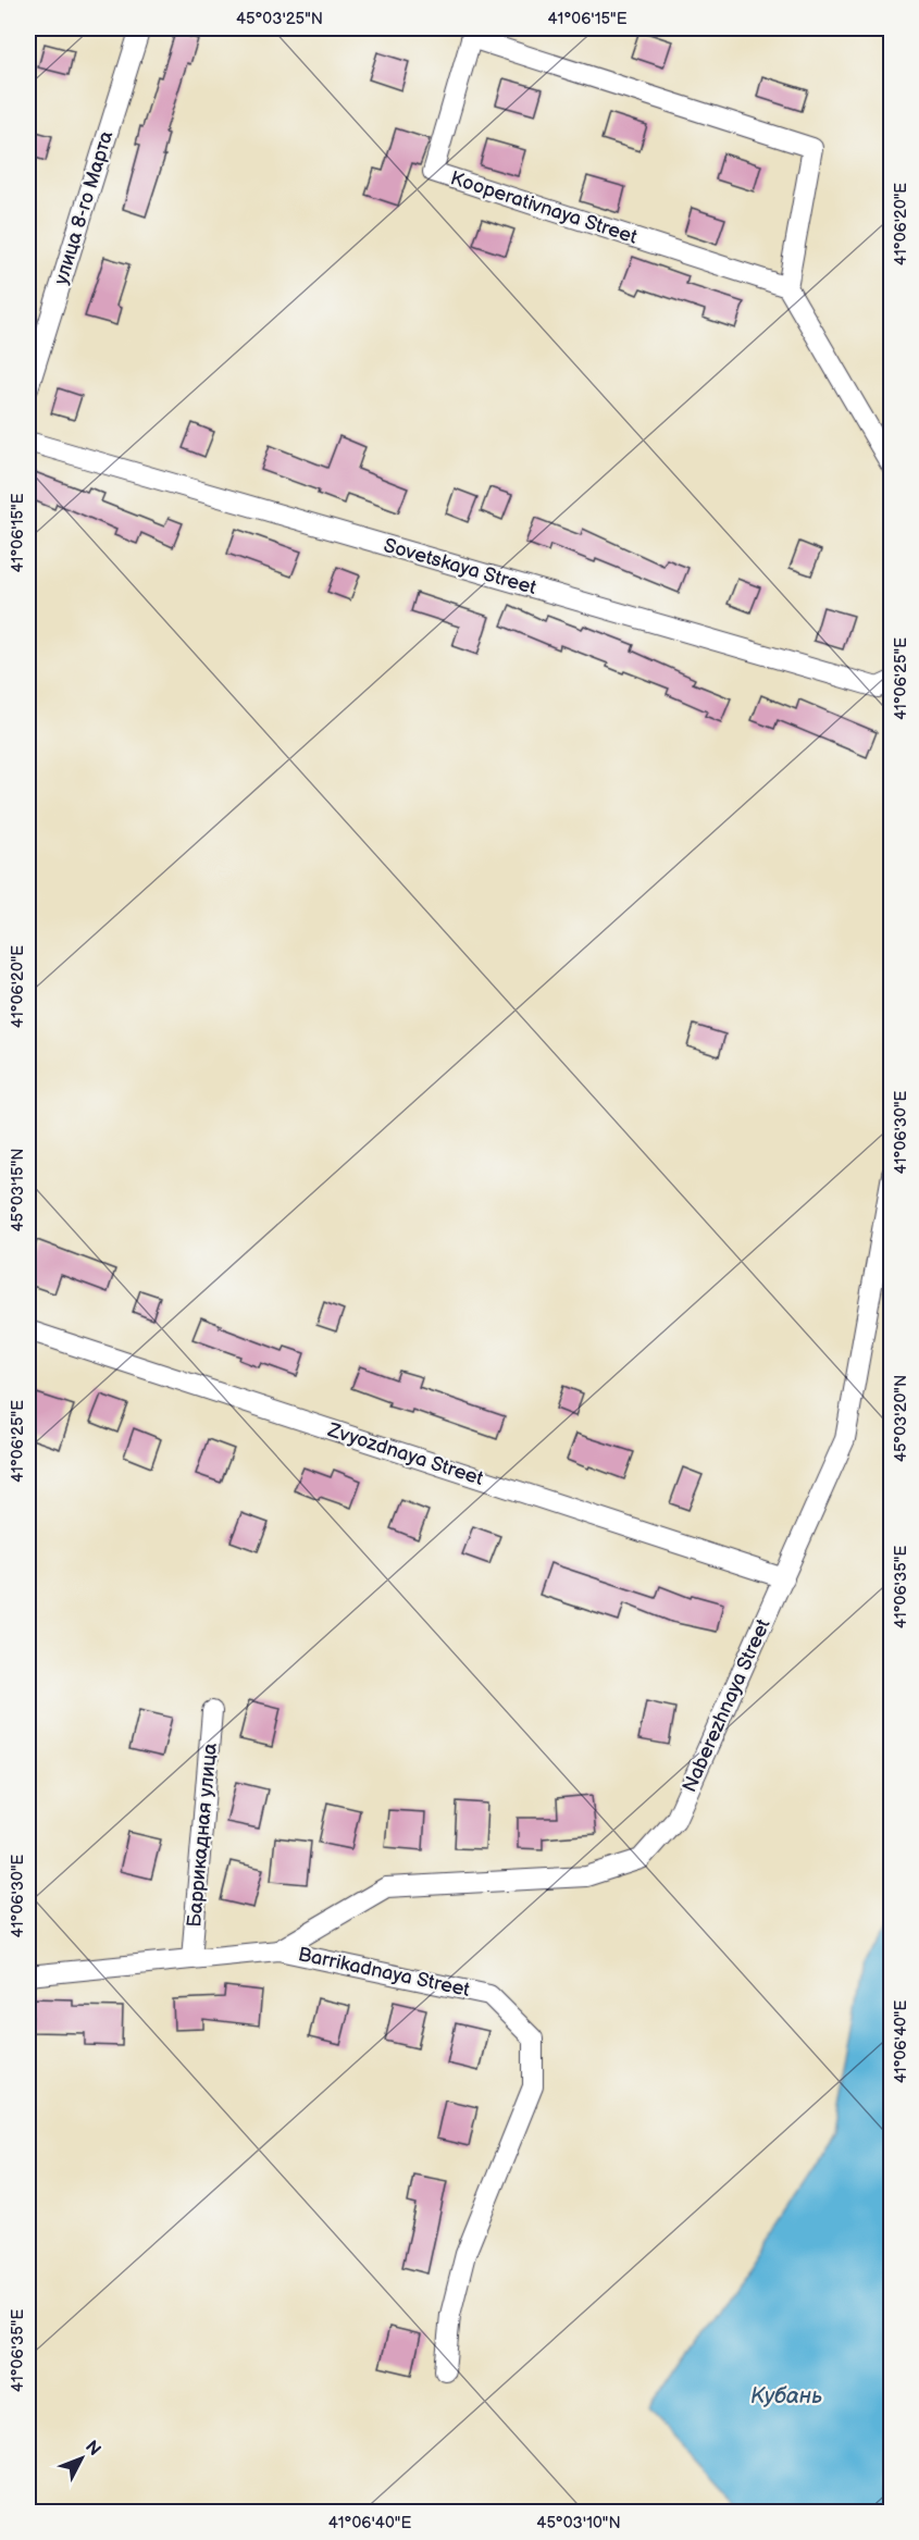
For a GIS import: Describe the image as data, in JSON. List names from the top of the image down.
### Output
{
  "streets": {
    "street": [
      "улица 8-го Марта",
      "Kooperativnaya Street",
      "Sovetskaya Street",
      "Zvyozdnaya Street",
      "Naberezhnaya Street",
      "Баррикадная улица",
      "Barrikadnaya Street"
    ]
  },
  "crossings": [
    ["Zvyozdnaya Street", "Naberezhnaya Street"],
    ["Naberezhnaya Street", "Barrikadnaya Street"],
    ["Баррикадная улица", "Barrikadnaya Street"]
  ],
  "water": ["Кубань"],
  "north": "top right",
  "coordinates": [
    "45°03'25\"N",
    "41°06'15\"E",
    "41°06'20\"E",
    "41°06'25\"E",
    "41°06'30\"E",
    "45°03'15\"N",
    "45°03'20\"N",
    "41°06'35\"E",
    "41°06'40\"E",
    "45°03'10\"N"
  ]
}
